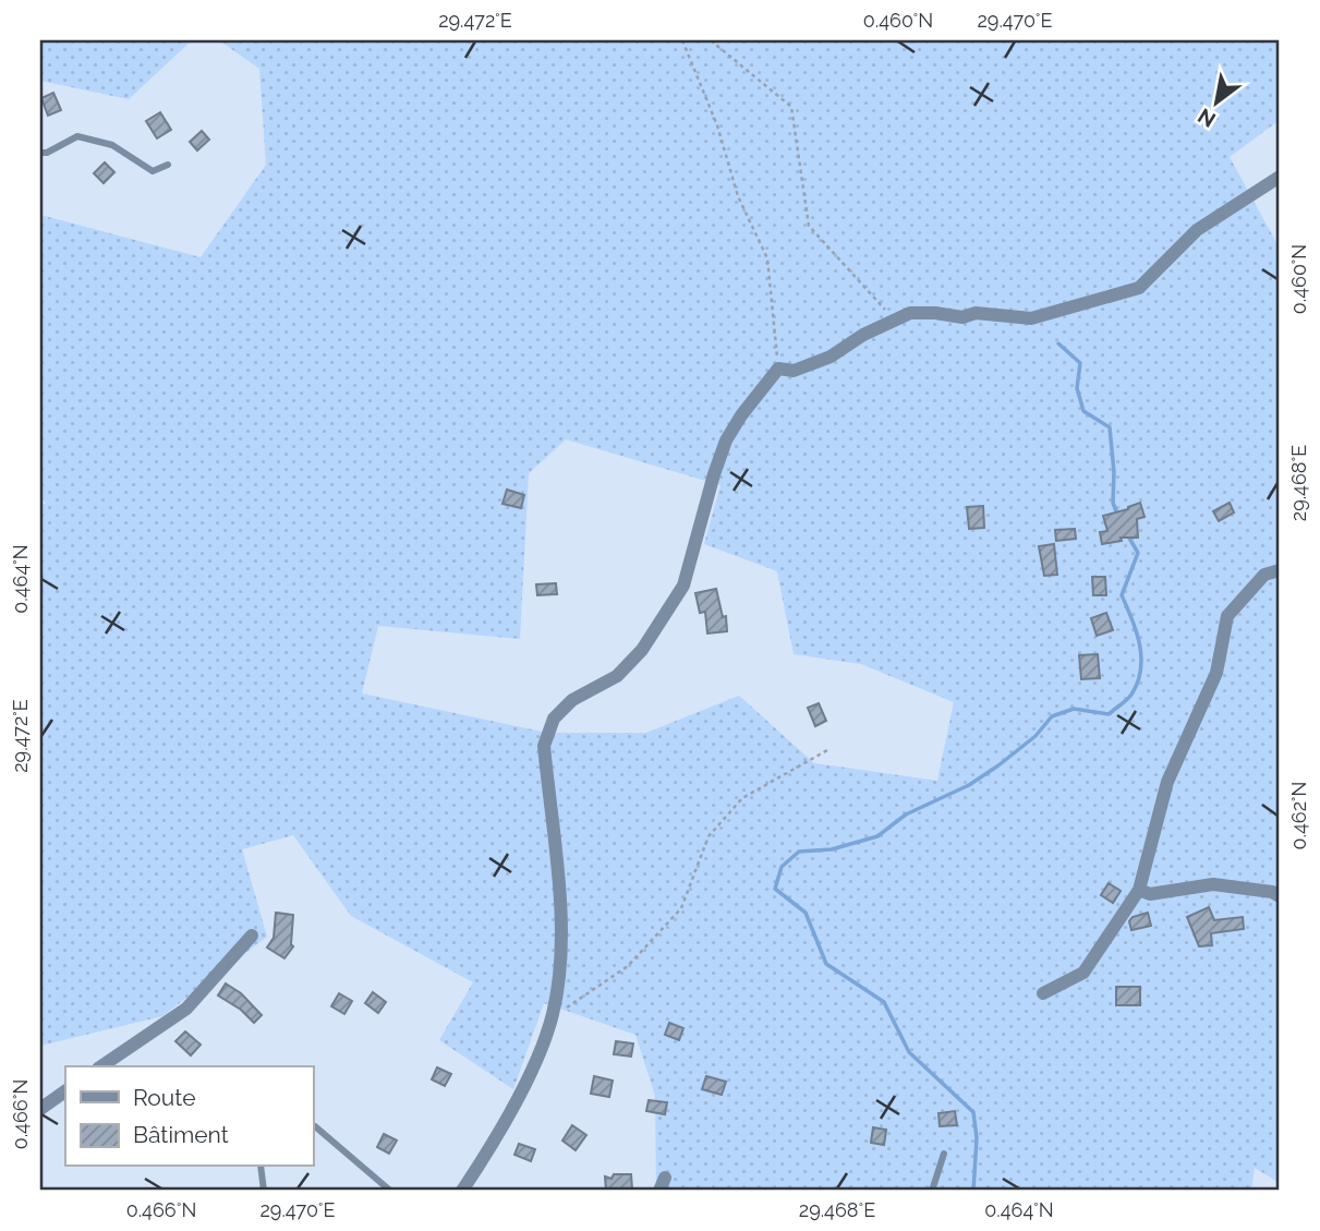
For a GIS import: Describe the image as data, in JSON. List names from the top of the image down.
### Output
{
  "legend": ["Route", "Bâtiment"],
  "north": "bottom left",
  "coordinates": [
    "29.472°E",
    "0.460°N",
    "29.470°E",
    "29.468°E",
    "0.464°N",
    "0.462°N",
    "0.466°N"
  ]
}
